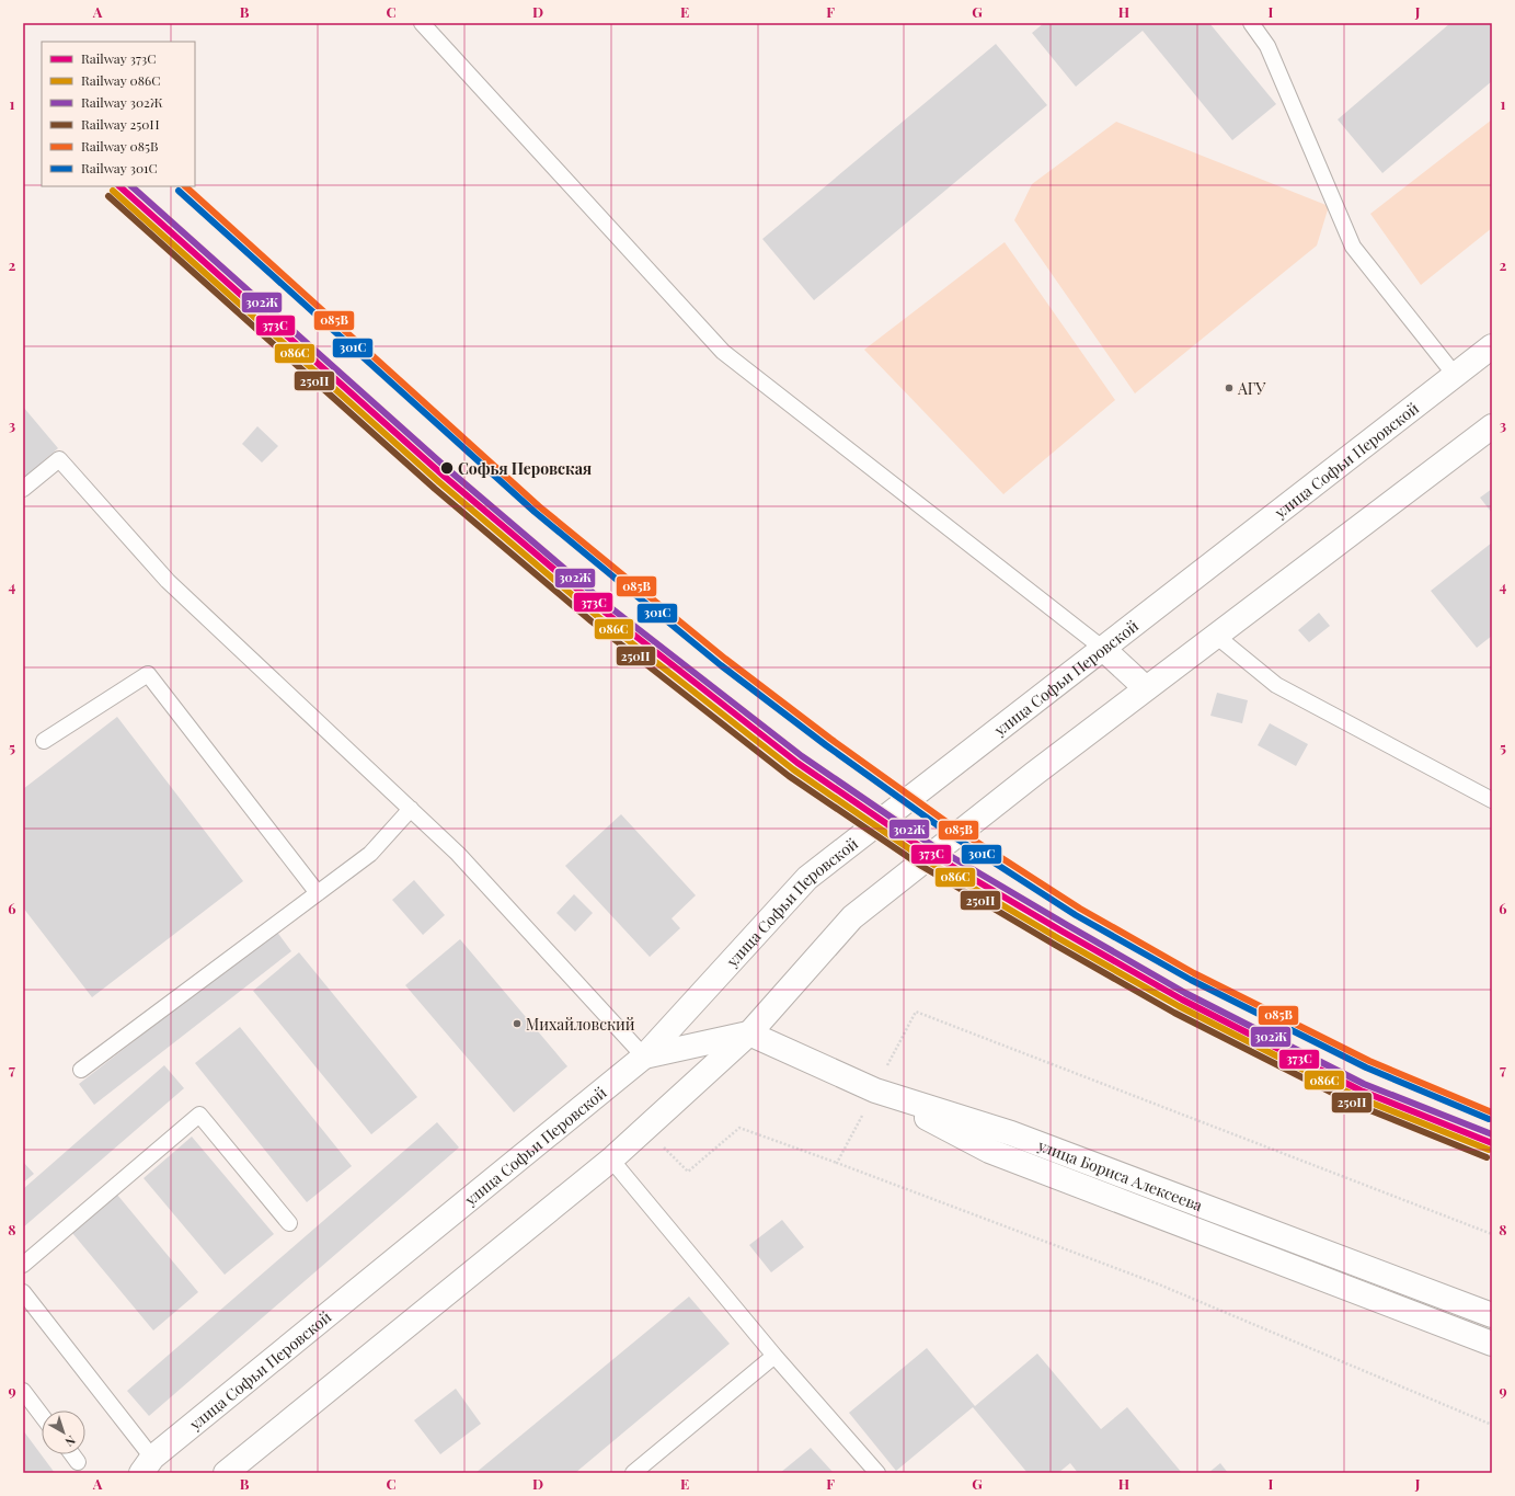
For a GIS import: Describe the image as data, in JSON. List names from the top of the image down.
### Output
{
  "streets": {
    "main road": ["улица Софьи Перовской", "улица Бориса Алексеева"]
  },
  "places": ["АГУ", "Софья Перовская", "Михайловский"],
  "lines": [
    "rail line 373C",
    "rail line 302Ж",
    "rail line 085В",
    "rail line 086С",
    "rail line 301С",
    "rail line 250Н"
  ],
  "legend": [
    "Railway 373C",
    "Railway 086С",
    "Railway 302Ж",
    "Railway 250Н",
    "Railway 085В",
    "Railway 301С"
  ],
  "north": "bottom right",
  "grid": {
    "columns": [
      "A",
      "B",
      "C",
      "D",
      "E",
      "F",
      "G",
      "H",
      "I",
      "J"
    ],
    "rows": [
      "1",
      "2",
      "3",
      "4",
      "5",
      "6",
      "7",
      "8",
      "9"
    ]
  }
}
